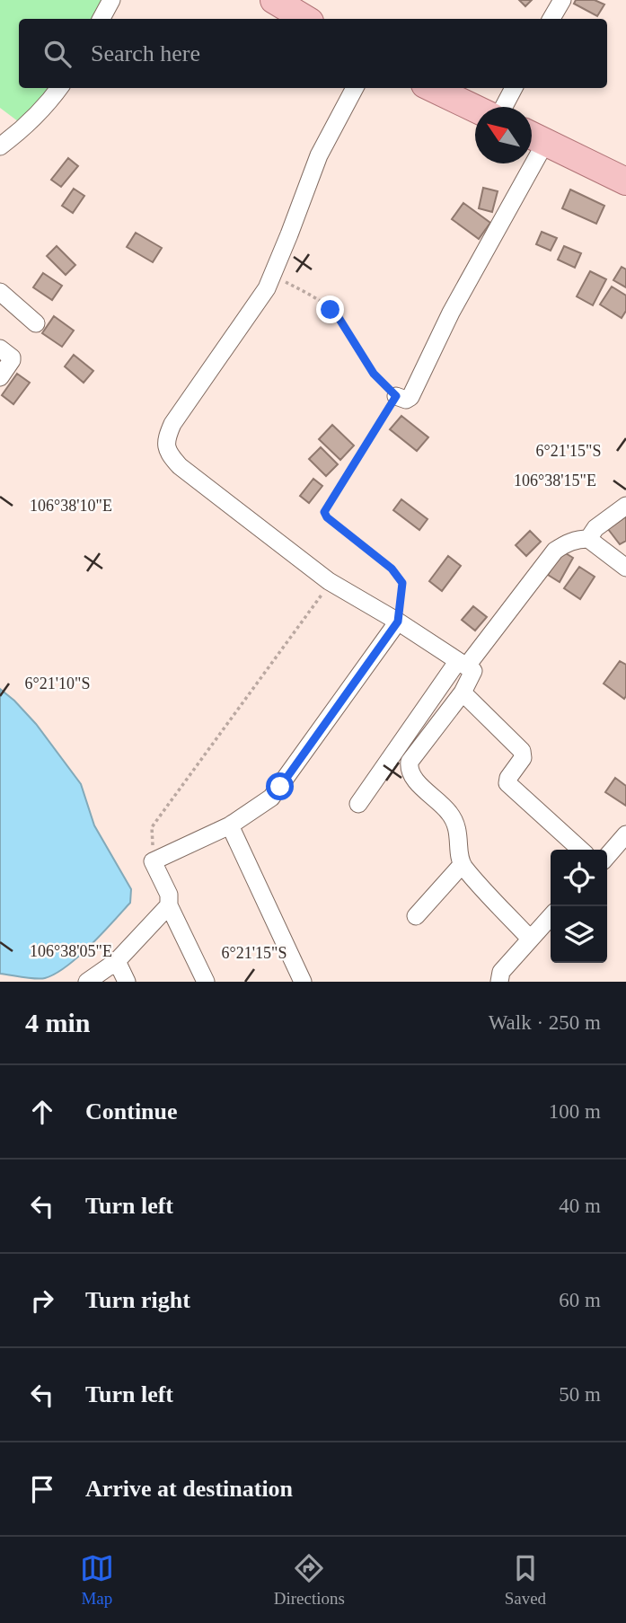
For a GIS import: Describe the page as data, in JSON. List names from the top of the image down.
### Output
{
  "north": "top left",
  "page": {
    "search": "Search here",
    "heading": ["4 min", "Walk · 250 m"],
    "list": [
      ["Continue", "100 m"],
      ["Turn left", "40 m"],
      ["Turn right", "60 m"],
      ["Turn left", "50 m"],
      "Arrive at destination"
    ],
    "nav": ["Map", "Directions", "Saved"]
  },
  "coordinates": [
    "6°21'15\"S",
    "106°38'15\"E",
    "106°38'10\"E",
    "6°21'10\"S",
    "106°38'05\"E"
  ]
}
